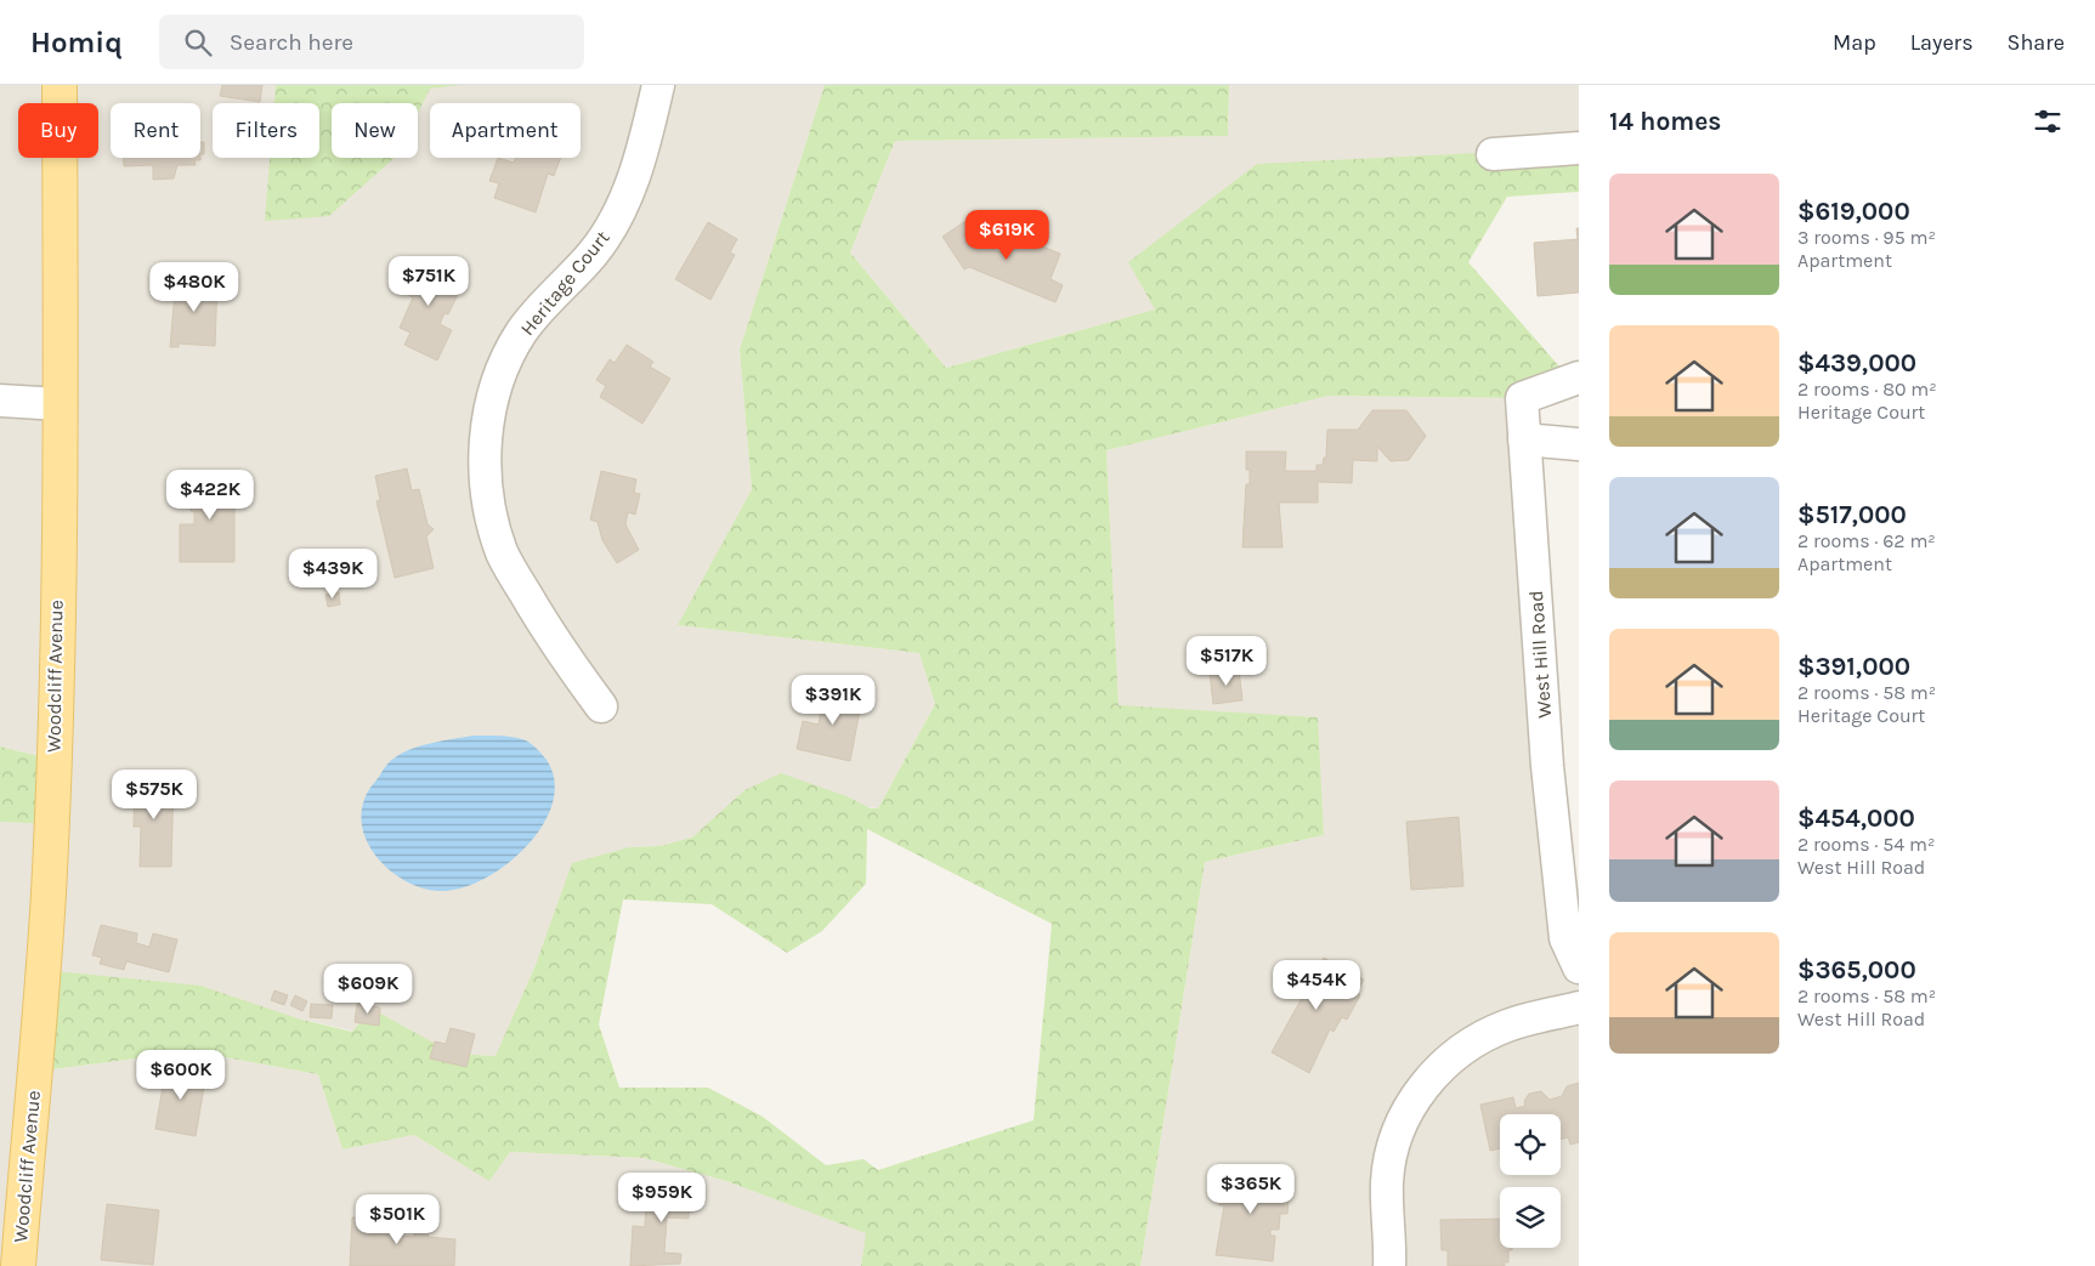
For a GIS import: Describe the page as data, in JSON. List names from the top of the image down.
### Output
{
  "streets": {
    "main road": ["Woodcliff Avenue"],
    "street": ["Heritage Court", "West Hill Road"]
  },
  "page": {
    "header": "Homiq",
    "search": "Search here",
    "nav": ["Map", "Layers", "Share"],
    "heading": "14 homes",
    "chip": [
      "Buy",
      "Rent",
      "Filters",
      "New",
      "Apartment"
    ],
    "list": [
      {
        "name": "$619,000",
        "note": "3 rooms · 95 m² · Apartment"
      },
      {
        "name": "$439,000",
        "note": "2 rooms · 80 m² · Heritage Court"
      },
      {
        "name": "$517,000",
        "note": "2 rooms · 62 m² · Apartment"
      },
      {
        "name": "$391,000",
        "note": "2 rooms · 58 m² · Heritage Court"
      },
      {
        "name": "$454,000",
        "note": "2 rooms · 54 m² · West Hill Road"
      },
      {
        "name": "$365,000",
        "note": "2 rooms · 58 m² · West Hill Road"
      }
    ],
    "price": [
      "$619K",
      "$751K",
      "$480K",
      "$422K",
      "$439K",
      "$517K",
      "$391K",
      "$575K",
      "$454K",
      "$609K",
      "$600K",
      "$365K",
      "$959K",
      "$501K"
    ]
  }
}
